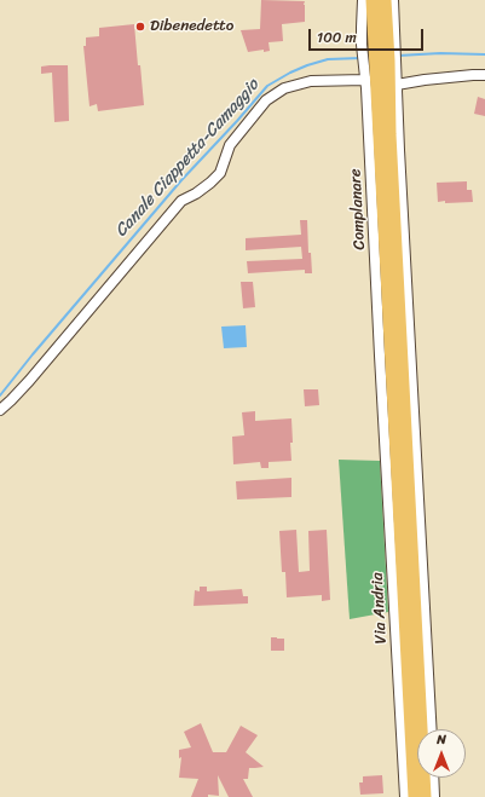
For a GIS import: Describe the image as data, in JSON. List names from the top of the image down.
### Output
{
  "streets": {
    "street": ["Complanare", "Via Andria"]
  },
  "crossings": [
    ["Complanare", "Via Andria"]
  ],
  "water": ["Canale Ciappetta-Camaggio"],
  "places": ["Dibenedetto"],
  "scale_bar": "100 m",
  "north": "top"
}
